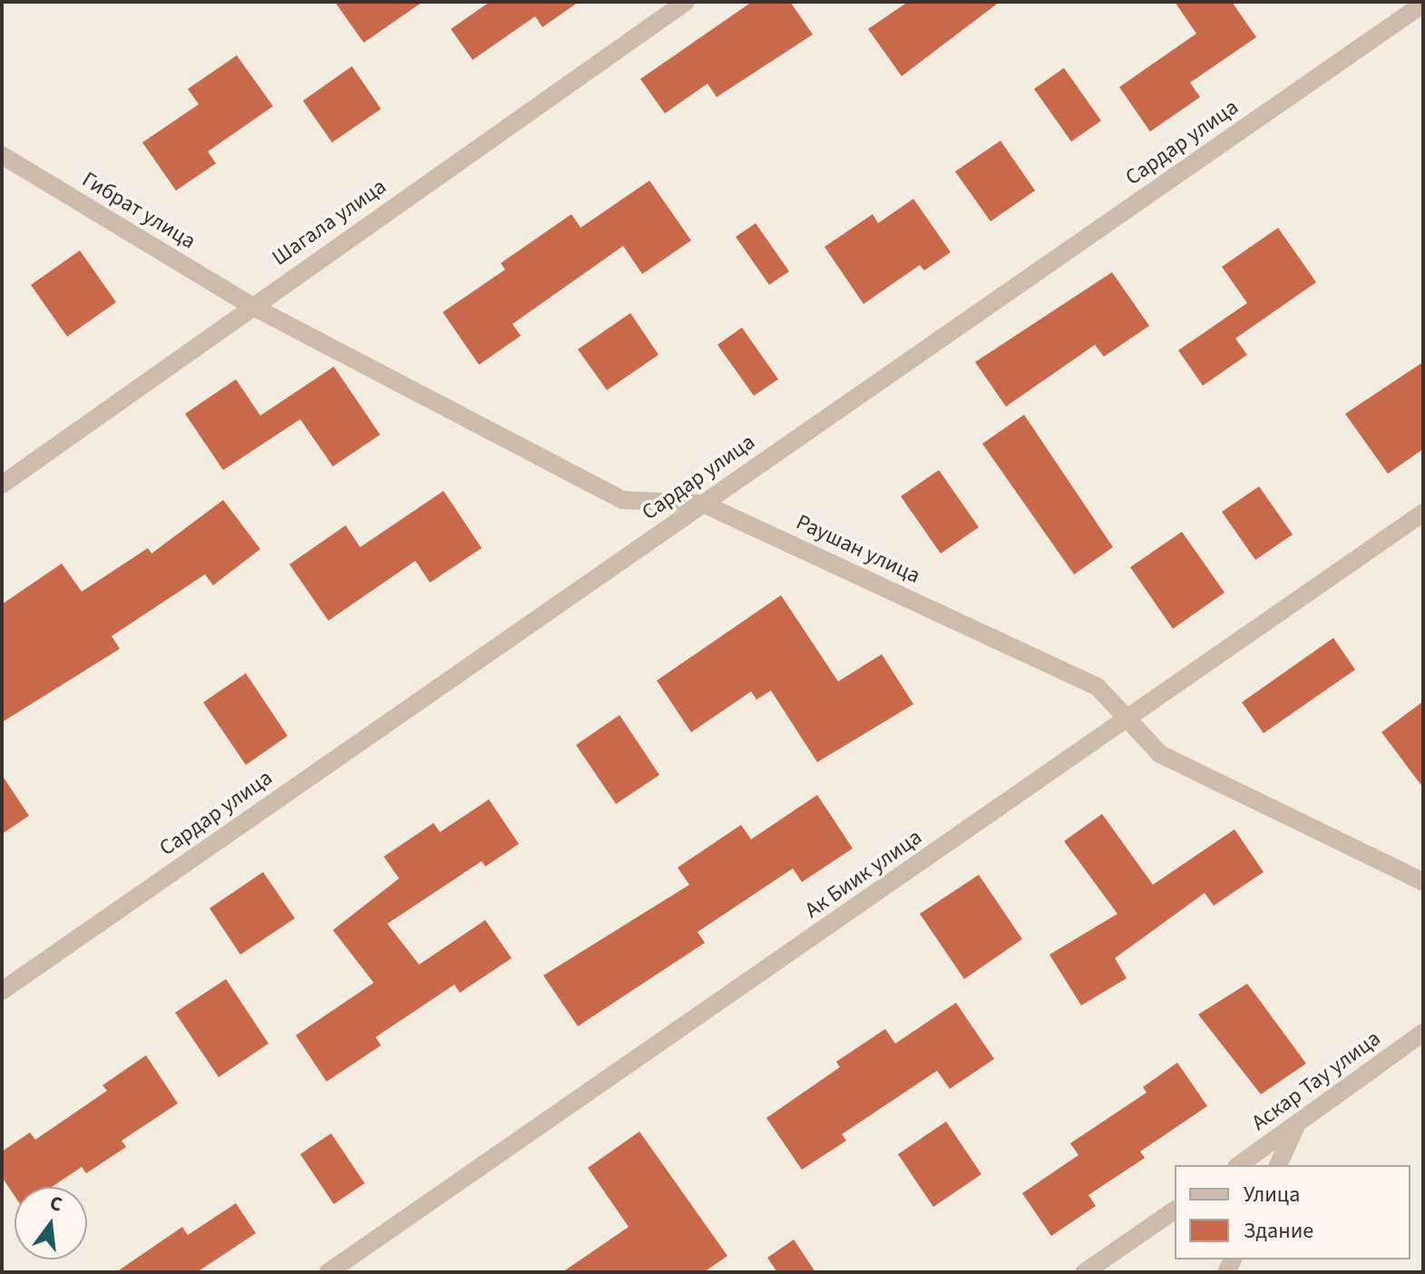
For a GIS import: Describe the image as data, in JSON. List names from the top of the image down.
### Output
{
  "streets": {
    "street": [
      "Сардар улица",
      "Гибрат улица",
      "Шагала улица",
      "Раушан улица",
      "Ак Биик улица",
      "Аскар Тау улица"
    ]
  },
  "crossings": [
    ["Сардар улица", "Раушан улица"],
    ["Гибрат улица", "Шагала улица"],
    ["Гибрат улица", "Раушан улица"],
    ["Шагала улица", "Раушан улица"],
    ["Раушан улица", "Ак Биик улица"]
  ],
  "legend": ["Улица", "Здание"],
  "north": "top"
}
